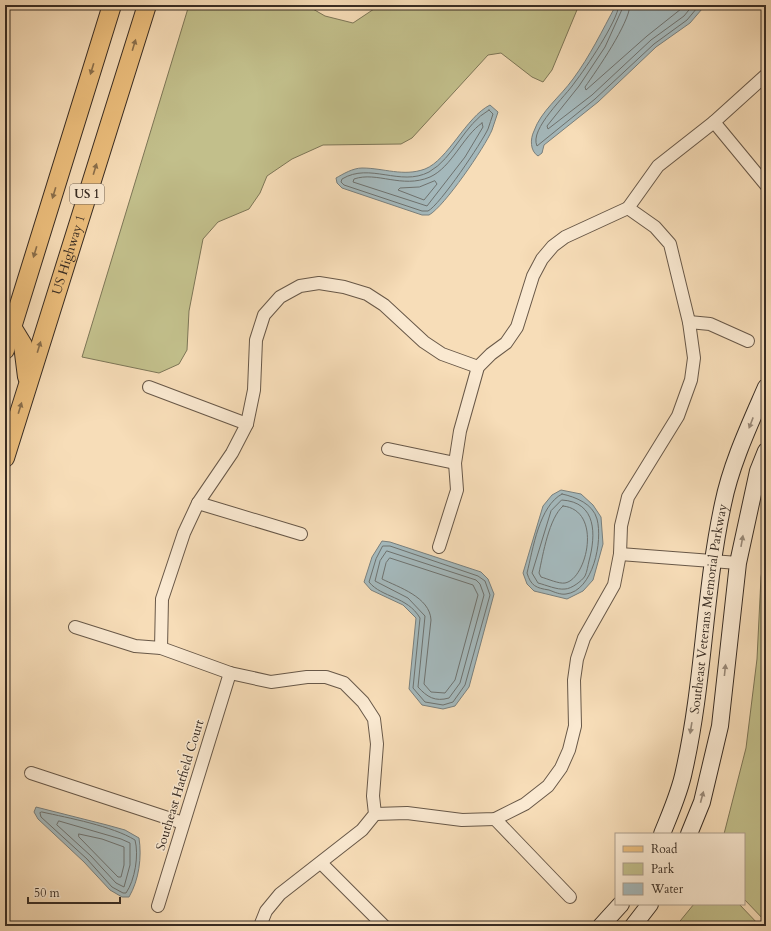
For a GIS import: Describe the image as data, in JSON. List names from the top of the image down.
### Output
{
  "streets": {
    "main road": ["US 1", "US Highway 1", "Southeast Veterans Memorial Parkway"],
    "street": ["Southeast Hatfield Court"]
  },
  "legend": ["Road", "Park", "Water"],
  "scale_bar": "50 m"
}
